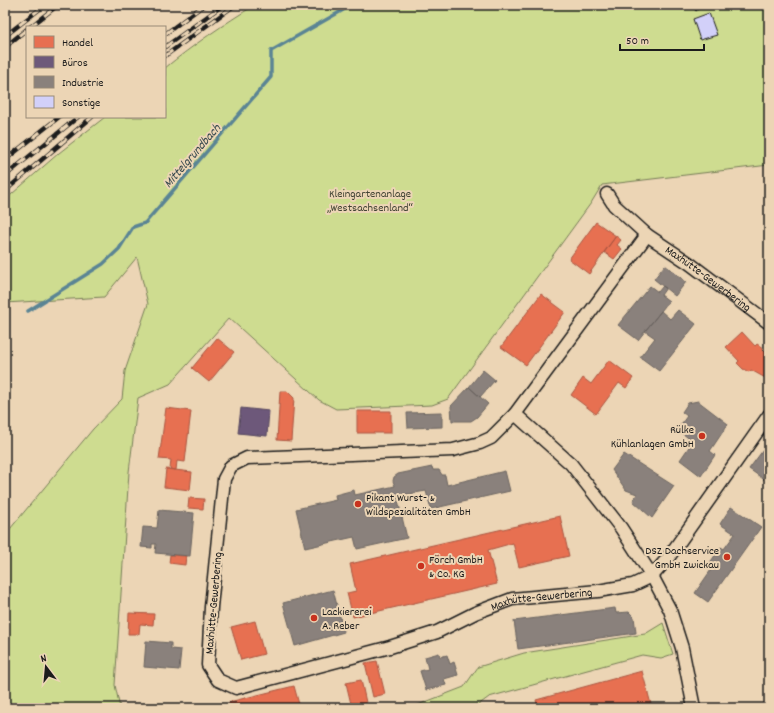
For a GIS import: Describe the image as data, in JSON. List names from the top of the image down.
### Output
{
  "streets": {
    "street": ["Maxhütte-Gewerbering"]
  },
  "water": ["Mittelgrundbach"],
  "parks": ["Kleingartenanlage „Westsachsenland“"],
  "places": [
    "Rülke Kühlanlagen GmbH",
    "Pikant Wurst- & Wildspezialitäten GmbH",
    "DSZ Dachservice GmbH Zwickau",
    "Förch GmbH & Co. KG",
    "Lackiererei A. Reber"
  ],
  "legend": [
    "Handel",
    "Büros",
    "Industrie",
    "Sonstige"
  ],
  "scale_bar": "50 m",
  "north": "top"
}
